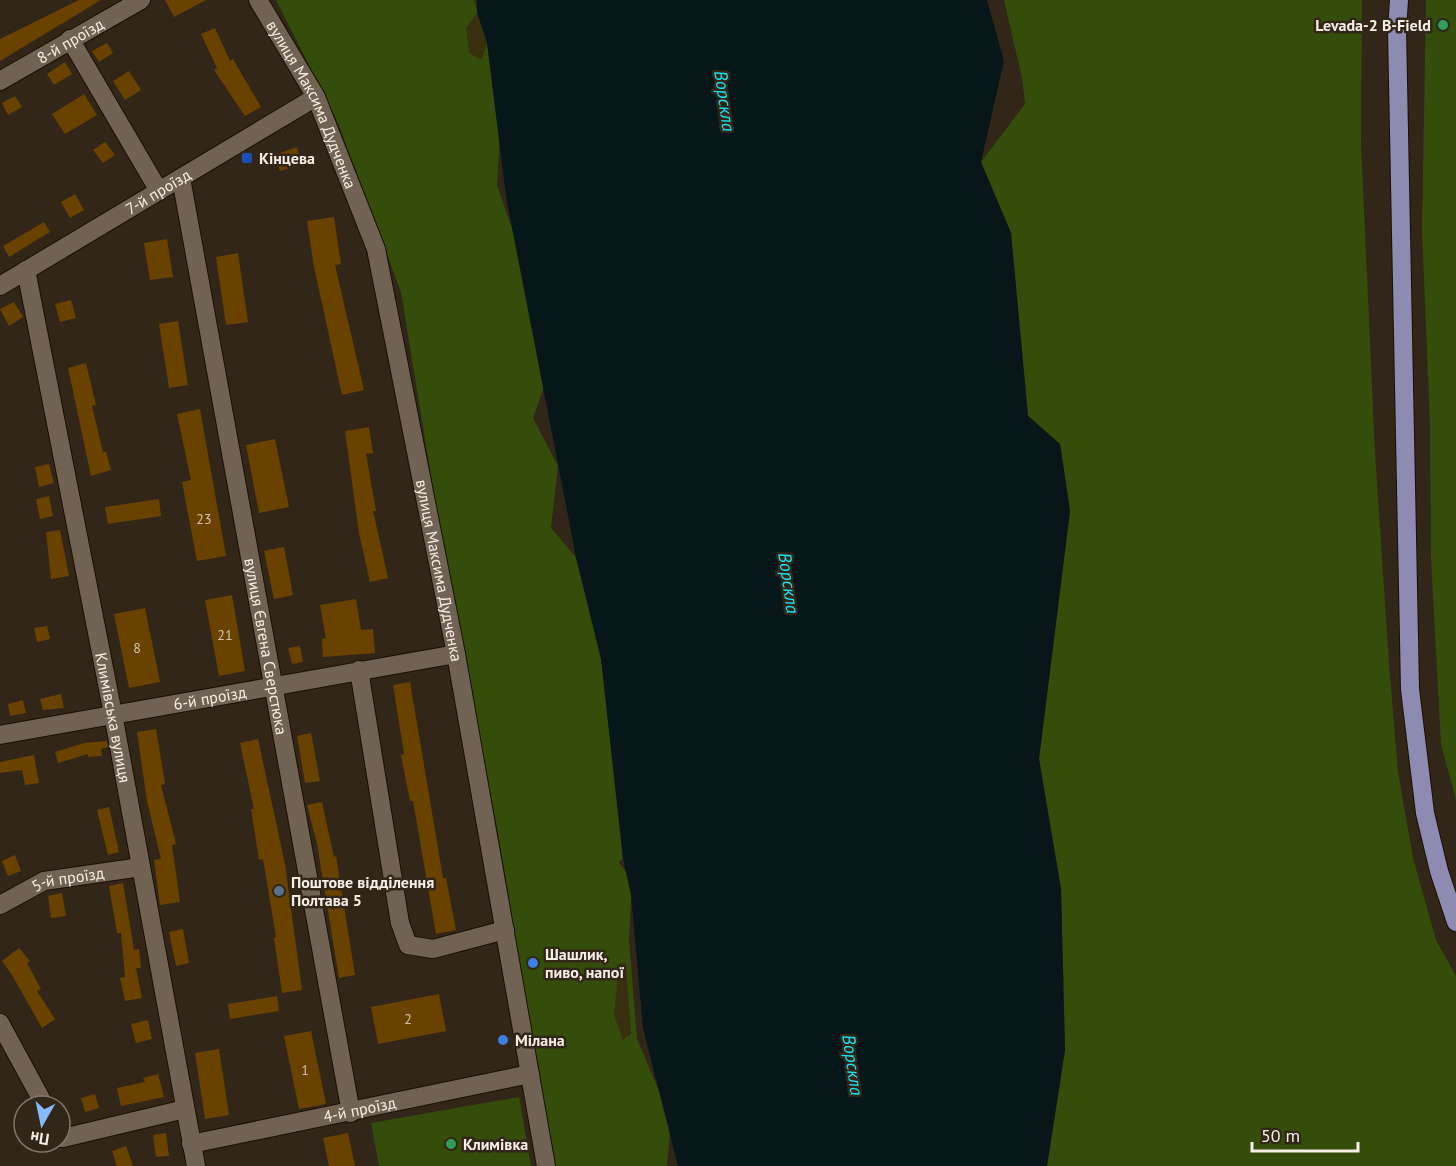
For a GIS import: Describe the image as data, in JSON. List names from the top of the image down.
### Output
{
  "streets": {
    "street": [
      "8-й проїзд",
      "вулиця Максима Дудченка",
      "7-й проїзд",
      "вулиця Євгена Сверстюка",
      "6-й проїзд",
      "Климівська вулиця",
      "5-й проїзд",
      "4-й проїзд"
    ]
  },
  "crossings": [
    ["вулиця Максима Дудченка", "7-й проїзд"],
    ["вулиця Максима Дудченка", "6-й проїзд"],
    ["вулиця Максима Дудченка", "4-й проїзд"],
    ["7-й проїзд", "вулиця Євгена Сверстюка"],
    ["7-й проїзд", "Климівська вулиця"],
    ["вулиця Євгена Сверстюка", "6-й проїзд"],
    ["вулиця Євгена Сверстюка", "4-й проїзд"],
    ["6-й проїзд", "Климівська вулиця"],
    ["Климівська вулиця", "5-й проїзд"],
    ["Климівська вулиця", "4-й проїзд"]
  ],
  "water": ["Ворскла"],
  "places": {
    "other": [
      "Levada-2 B-Field",
      "Поштове відділення Полтава 5",
      "Шашлик, пиво, напої",
      "Мілана",
      "Климівка"
    ],
    "transit": ["Кінцева"]
  },
  "house_numbers": [
    "23",
    "21",
    "8",
    "2",
    "1"
  ],
  "scale_bar": "50 m",
  "north": "bottom"
}
